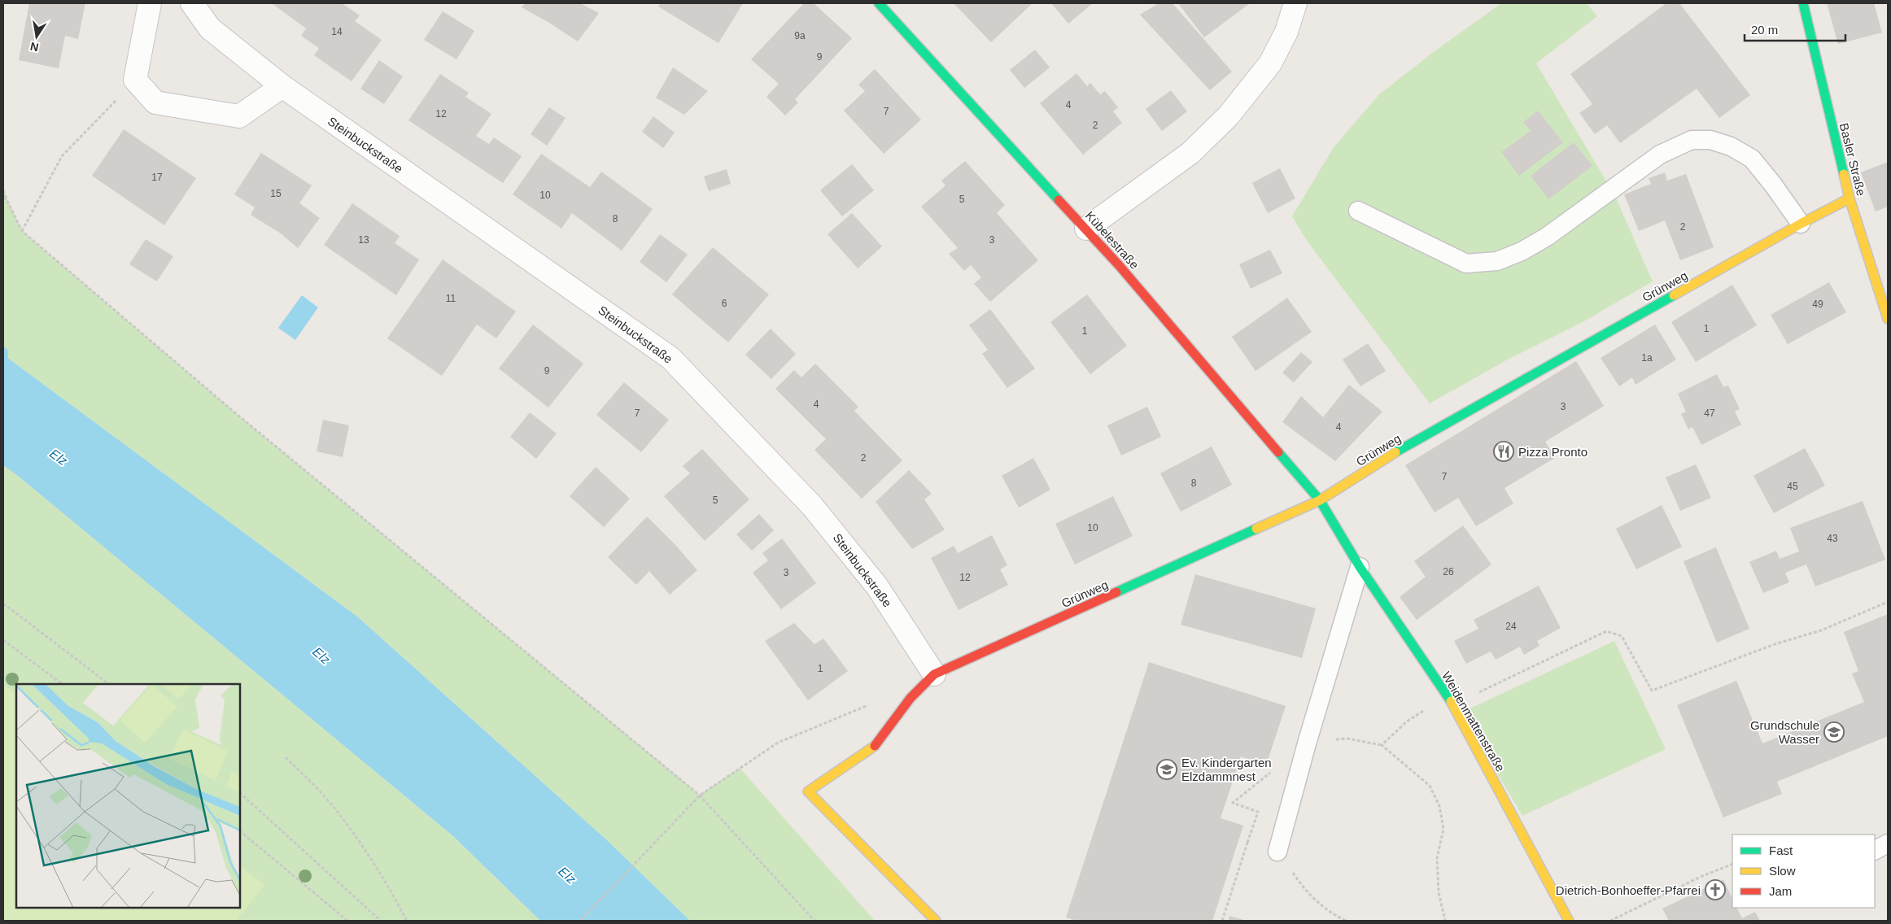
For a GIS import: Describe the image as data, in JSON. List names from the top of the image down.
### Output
{
  "streets": {
    "street": [
      "Steinbuckstraße",
      "Basler Straße",
      "Kübelestraße",
      "Grünweg",
      "Weidenmattenstraße"
    ]
  },
  "crossings": [
    ["Steinbuckstraße", "Grünweg"],
    ["Basler Straße", "Grünweg"],
    ["Kübelestraße", "Grünweg"],
    ["Kübelestraße", "Weidenmattenstraße"],
    ["Grünweg", "Weidenmattenstraße"]
  ],
  "water": ["Elz"],
  "places": {
    "restaurant": ["Pizza Pronto"],
    "school or university": ["Grundschule Wasser", "Ev. Kindergarten Elzdammnest"],
    "church": ["Dietrich-Bonhoeffer-Pfarrei"]
  },
  "house_numbers": [
    "14",
    "9a",
    "9",
    "4",
    "7",
    "12",
    "2",
    "17",
    "15",
    "10",
    "5",
    "8",
    "2",
    "13",
    "3",
    "11",
    "6",
    "49",
    "1",
    "1",
    "1a",
    "9",
    "4",
    "3",
    "7",
    "47",
    "4",
    "2",
    "7",
    "8",
    "45",
    "5",
    "10",
    "43",
    "26",
    "3",
    "12",
    "24",
    "1"
  ],
  "legend": ["Fast", "Slow", "Jam"],
  "scale_bar": "20 m",
  "north": "bottom"
}
